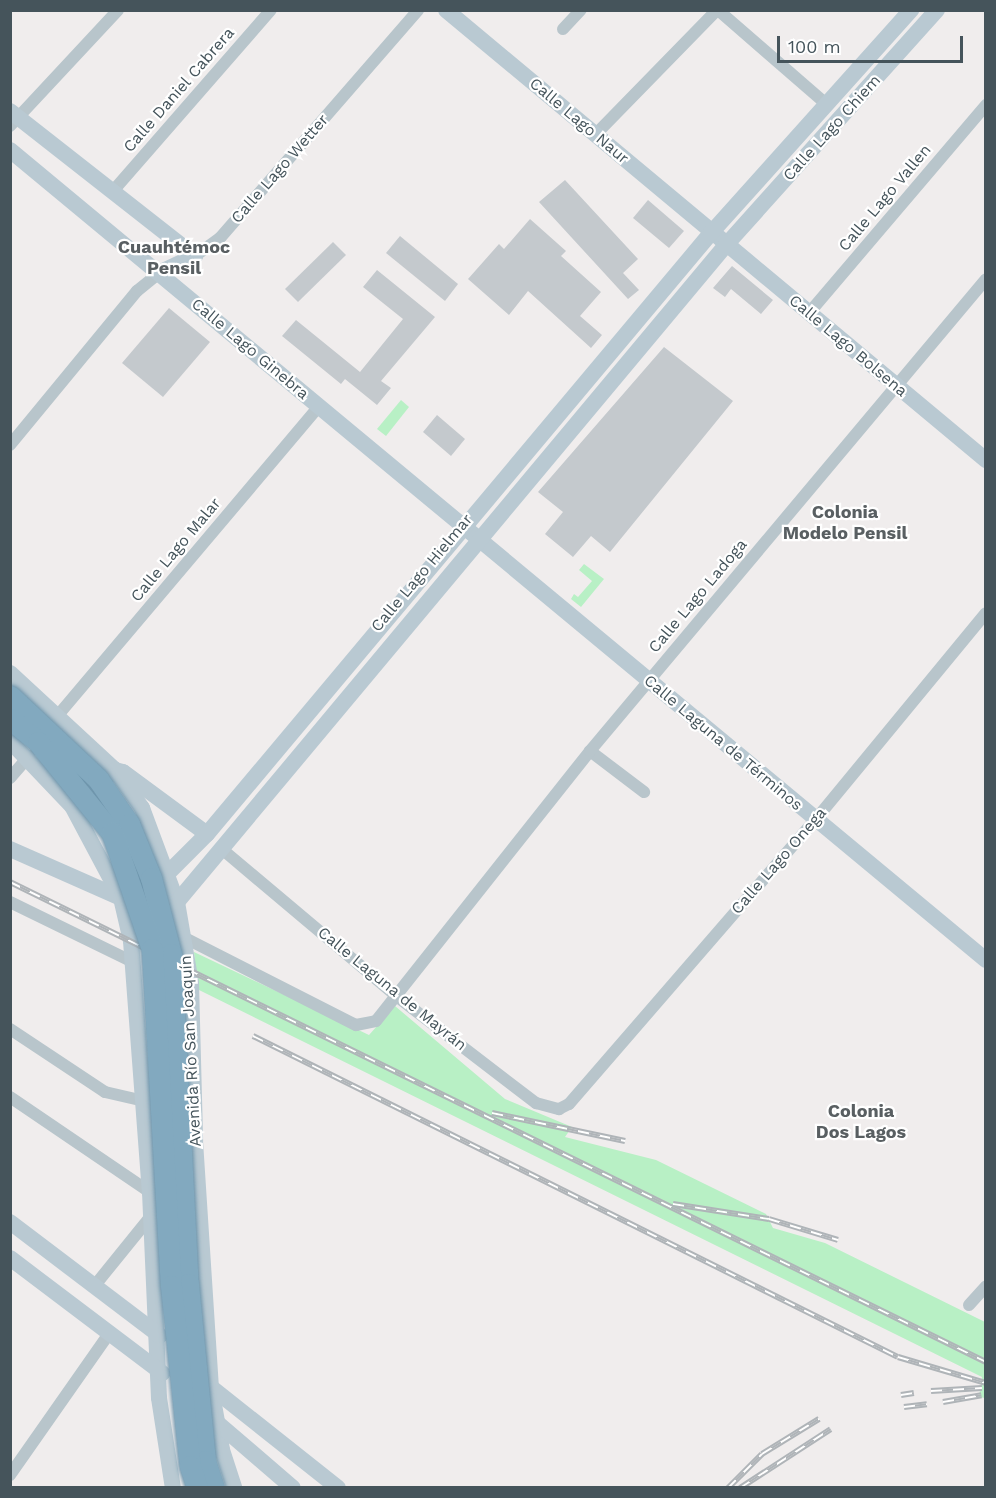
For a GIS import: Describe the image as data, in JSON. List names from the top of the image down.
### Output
{
  "streets": {
    "highway": ["Avenida Río San Joaquín"],
    "street": [
      "Calle Daniel Cabrera",
      "Calle Lago Naur",
      "Calle Lago Chiem",
      "Calle Lago Wetter",
      "Calle Lago Vallen",
      "Calle Lago Bolsena",
      "Calle Lago Ginebra",
      "Calle Lago Malar",
      "Calle Lago Hielmar",
      "Calle Lago Ladoga",
      "Calle Laguna de Términos",
      "Calle Lago Onega",
      "Calle Laguna de Mayrán"
    ]
  },
  "crossings": [
    ["Calle Lago Naur", "Calle Lago Chiem"],
    ["Calle Lago Naur", "Calle Lago Bolsena"],
    ["Calle Lago Naur", "Calle Lago Hielmar"],
    ["Calle Lago Chiem", "Calle Lago Bolsena"],
    ["Calle Lago Chiem", "Calle Lago Hielmar"],
    ["Calle Lago Wetter", "Calle Lago Ginebra"],
    ["Calle Lago Vallen", "Calle Lago Bolsena"],
    ["Calle Lago Bolsena", "Calle Lago Hielmar"],
    ["Calle Lago Bolsena", "Calle Lago Ladoga"],
    ["Calle Lago Ginebra", "Calle Lago Malar"],
    ["Calle Lago Ginebra", "Calle Lago Hielmar"],
    ["Calle Lago Ginebra", "Calle Laguna de Términos"],
    ["Calle Lago Malar", "Avenida Río San Joaquín"],
    ["Calle Lago Hielmar", "Calle Laguna de Términos"],
    ["Calle Lago Hielmar", "Calle Laguna de Mayrán"],
    ["Calle Lago Hielmar", "Avenida Río San Joaquín"],
    ["Calle Lago Ladoga", "Calle Laguna de Términos"],
    ["Calle Lago Ladoga", "Calle Laguna de Mayrán"],
    ["Calle Lago Ladoga", "Avenida Río San Joaquín"],
    ["Calle Laguna de Términos", "Calle Lago Onega"],
    ["Calle Lago Onega", "Calle Laguna de Mayrán"]
  ],
  "districts": ["Cuauhtémoc Pensil", "Colonia Modelo Pensil", "Colonia Dos Lagos"],
  "scale_bar": "100 m"
}
